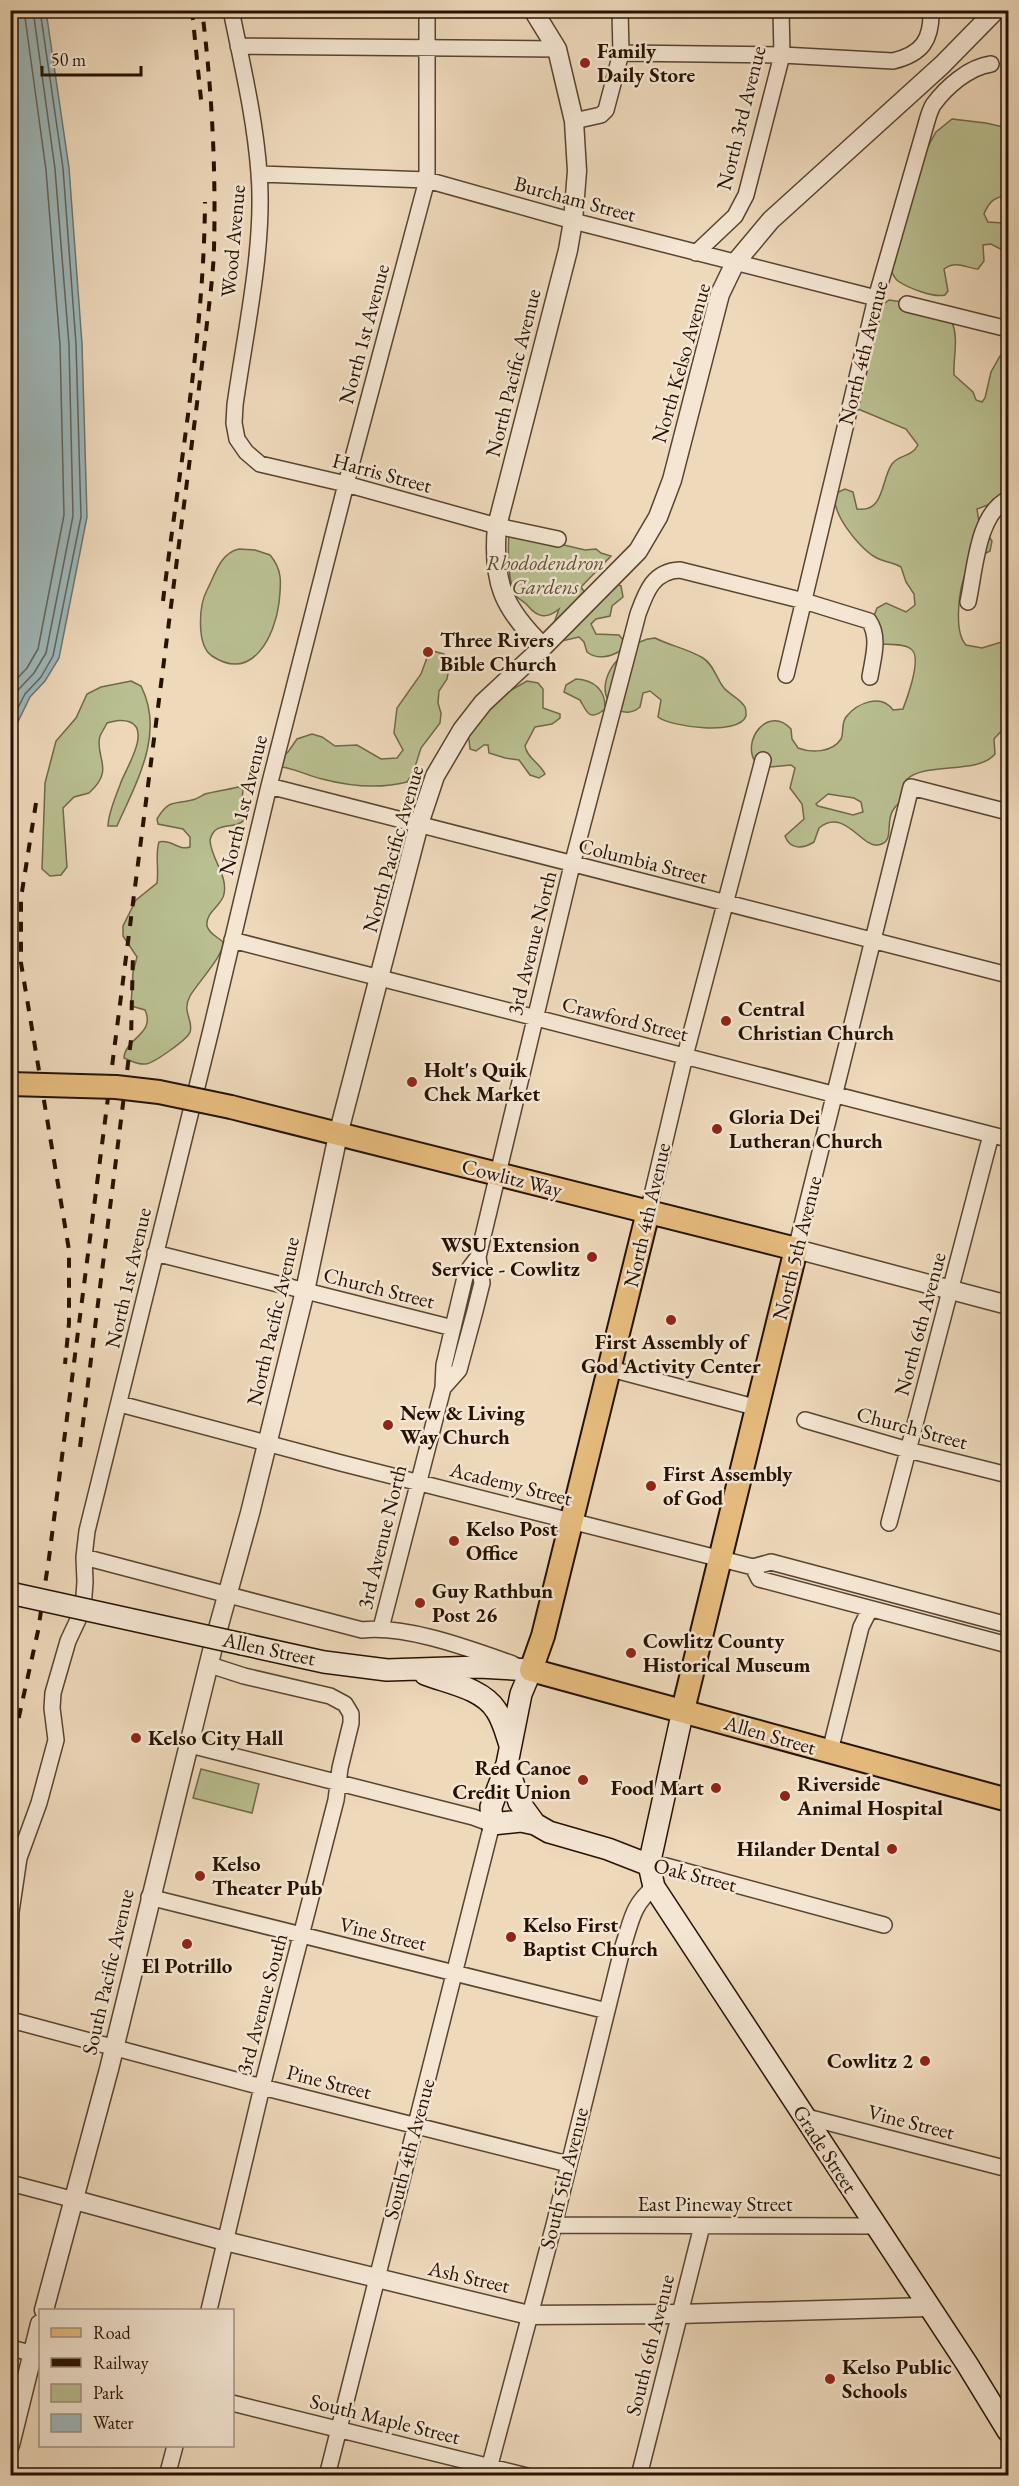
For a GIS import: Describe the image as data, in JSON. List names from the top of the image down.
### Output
{
  "streets": {
    "main road": [
      "North 4th Avenue",
      "Cowlitz Way",
      "North 5th Avenue",
      "Allen Street",
      "Oak Street",
      "Grade Street"
    ],
    "street": [
      "North 3rd Avenue",
      "Burcham Street",
      "Wood Avenue",
      "North 1st Avenue",
      "North Kelso Avenue",
      "North Pacific Avenue",
      "Harris Street",
      "Columbia Street",
      "3rd Avenue North",
      "Crawford Street",
      "Church Street",
      "North 6th Avenue",
      "Academy Street",
      "Vine Street",
      "South Pacific Avenue",
      "3rd Avenue South",
      "Pine Street",
      "South 4th Avenue",
      "South 5th Avenue",
      "East Pineway Street",
      "Ash Street",
      "South 6th Avenue",
      "South Maple Street"
    ]
  },
  "crossings": [
    ["North 3rd Avenue", "Burcham Street"],
    ["Burcham Street", "Wood Avenue"],
    ["Burcham Street", "North 1st Avenue"],
    ["Burcham Street", "North 4th Avenue"],
    ["Burcham Street", "North Kelso Avenue"],
    ["Burcham Street", "North Pacific Avenue"],
    ["Wood Avenue", "Harris Street"],
    ["North 1st Avenue", "Harris Street"],
    ["North 1st Avenue", "Columbia Street"],
    ["North 1st Avenue", "Crawford Street"],
    ["North 1st Avenue", "Church Street"],
    ["North 1st Avenue", "Academy Street"],
    ["North 1st Avenue", "Allen Street"],
    ["North 1st Avenue", "Pine Street"],
    ["North 4th Avenue", "Columbia Street"],
    ["North 4th Avenue", "3rd Avenue North"],
    ["North 4th Avenue", "Crawford Street"],
    ["North 4th Avenue", "Cowlitz Way"],
    ["North 4th Avenue", "Academy Street"],
    ["North 4th Avenue", "Allen Street"],
    ["North Kelso Avenue", "North Pacific Avenue"],
    ["North Pacific Avenue", "Harris Street"],
    ["North Pacific Avenue", "Columbia Street"],
    ["North Pacific Avenue", "Crawford Street"],
    ["North Pacific Avenue", "Cowlitz Way"],
    ["North Pacific Avenue", "Church Street"],
    ["North Pacific Avenue", "Academy Street"],
    ["North Pacific Avenue", "Allen Street"],
    ["North Pacific Avenue", "South Pacific Avenue"],
    ["Columbia Street", "3rd Avenue North"],
    ["Columbia Street", "North 5th Avenue"],
    ["3rd Avenue North", "Crawford Street"],
    ["3rd Avenue North", "Cowlitz Way"],
    ["3rd Avenue North", "Church Street"],
    ["3rd Avenue North", "Academy Street"],
    ["3rd Avenue North", "Allen Street"],
    ["Crawford Street", "North 5th Avenue"],
    ["Crawford Street", "North 6th Avenue"],
    ["Cowlitz Way", "North 5th Avenue"],
    ["Cowlitz Way", "North 6th Avenue"],
    ["North 5th Avenue", "Academy Street"],
    ["North 5th Avenue", "Allen Street"],
    ["Church Street", "North 6th Avenue"],
    ["Oak Street", "Grade Street"],
    ["Vine Street", "South Pacific Avenue"],
    ["Vine Street", "3rd Avenue South"],
    ["Vine Street", "South 4th Avenue"],
    ["Vine Street", "Grade Street"],
    ["Vine Street", "South 5th Avenue"],
    ["South Pacific Avenue", "3rd Avenue South"],
    ["South Pacific Avenue", "Pine Street"],
    ["South Pacific Avenue", "Ash Street"],
    ["3rd Avenue South", "Pine Street"],
    ["3rd Avenue South", "Ash Street"],
    ["Pine Street", "South 4th Avenue"],
    ["Pine Street", "South 5th Avenue"],
    ["South 4th Avenue", "Ash Street"],
    ["South 4th Avenue", "South Maple Street"],
    ["Grade Street", "South 5th Avenue"],
    ["Grade Street", "East Pineway Street"],
    ["Grade Street", "Ash Street"],
    ["South 5th Avenue", "East Pineway Street"],
    ["South 5th Avenue", "Ash Street"],
    ["South 5th Avenue", "South Maple Street"],
    ["East Pineway Street", "South 6th Avenue"],
    ["Ash Street", "South 6th Avenue"]
  ],
  "parks": ["Rhododendron Gardens"],
  "places": [
    "Family Daily Store",
    "Three Rivers Bible Church",
    "Central Christian Church",
    "Holt's Quik Chek Market",
    "Gloria Dei Lutheran Church",
    "WSU Extension Service - Cowlitz",
    "First Assembly of God Activity Center",
    "New & Living Way Church",
    "First Assembly of God",
    "Kelso Post Office",
    "Guy Rathbun Post 26",
    "Cowlitz County Historical Museum",
    "Kelso City Hall",
    "Red Canoe Credit Union",
    "Food Mart",
    "Riverside Animal Hospital",
    "Hilander Dental",
    "Kelso Theater Pub",
    "Kelso First Baptist Church",
    "El Potrillo",
    "Cowlitz 2",
    "Kelso Public Schools"
  ],
  "legend": [
    "Road",
    "Railway",
    "Park",
    "Water"
  ],
  "scale_bar": "50 m"
}
